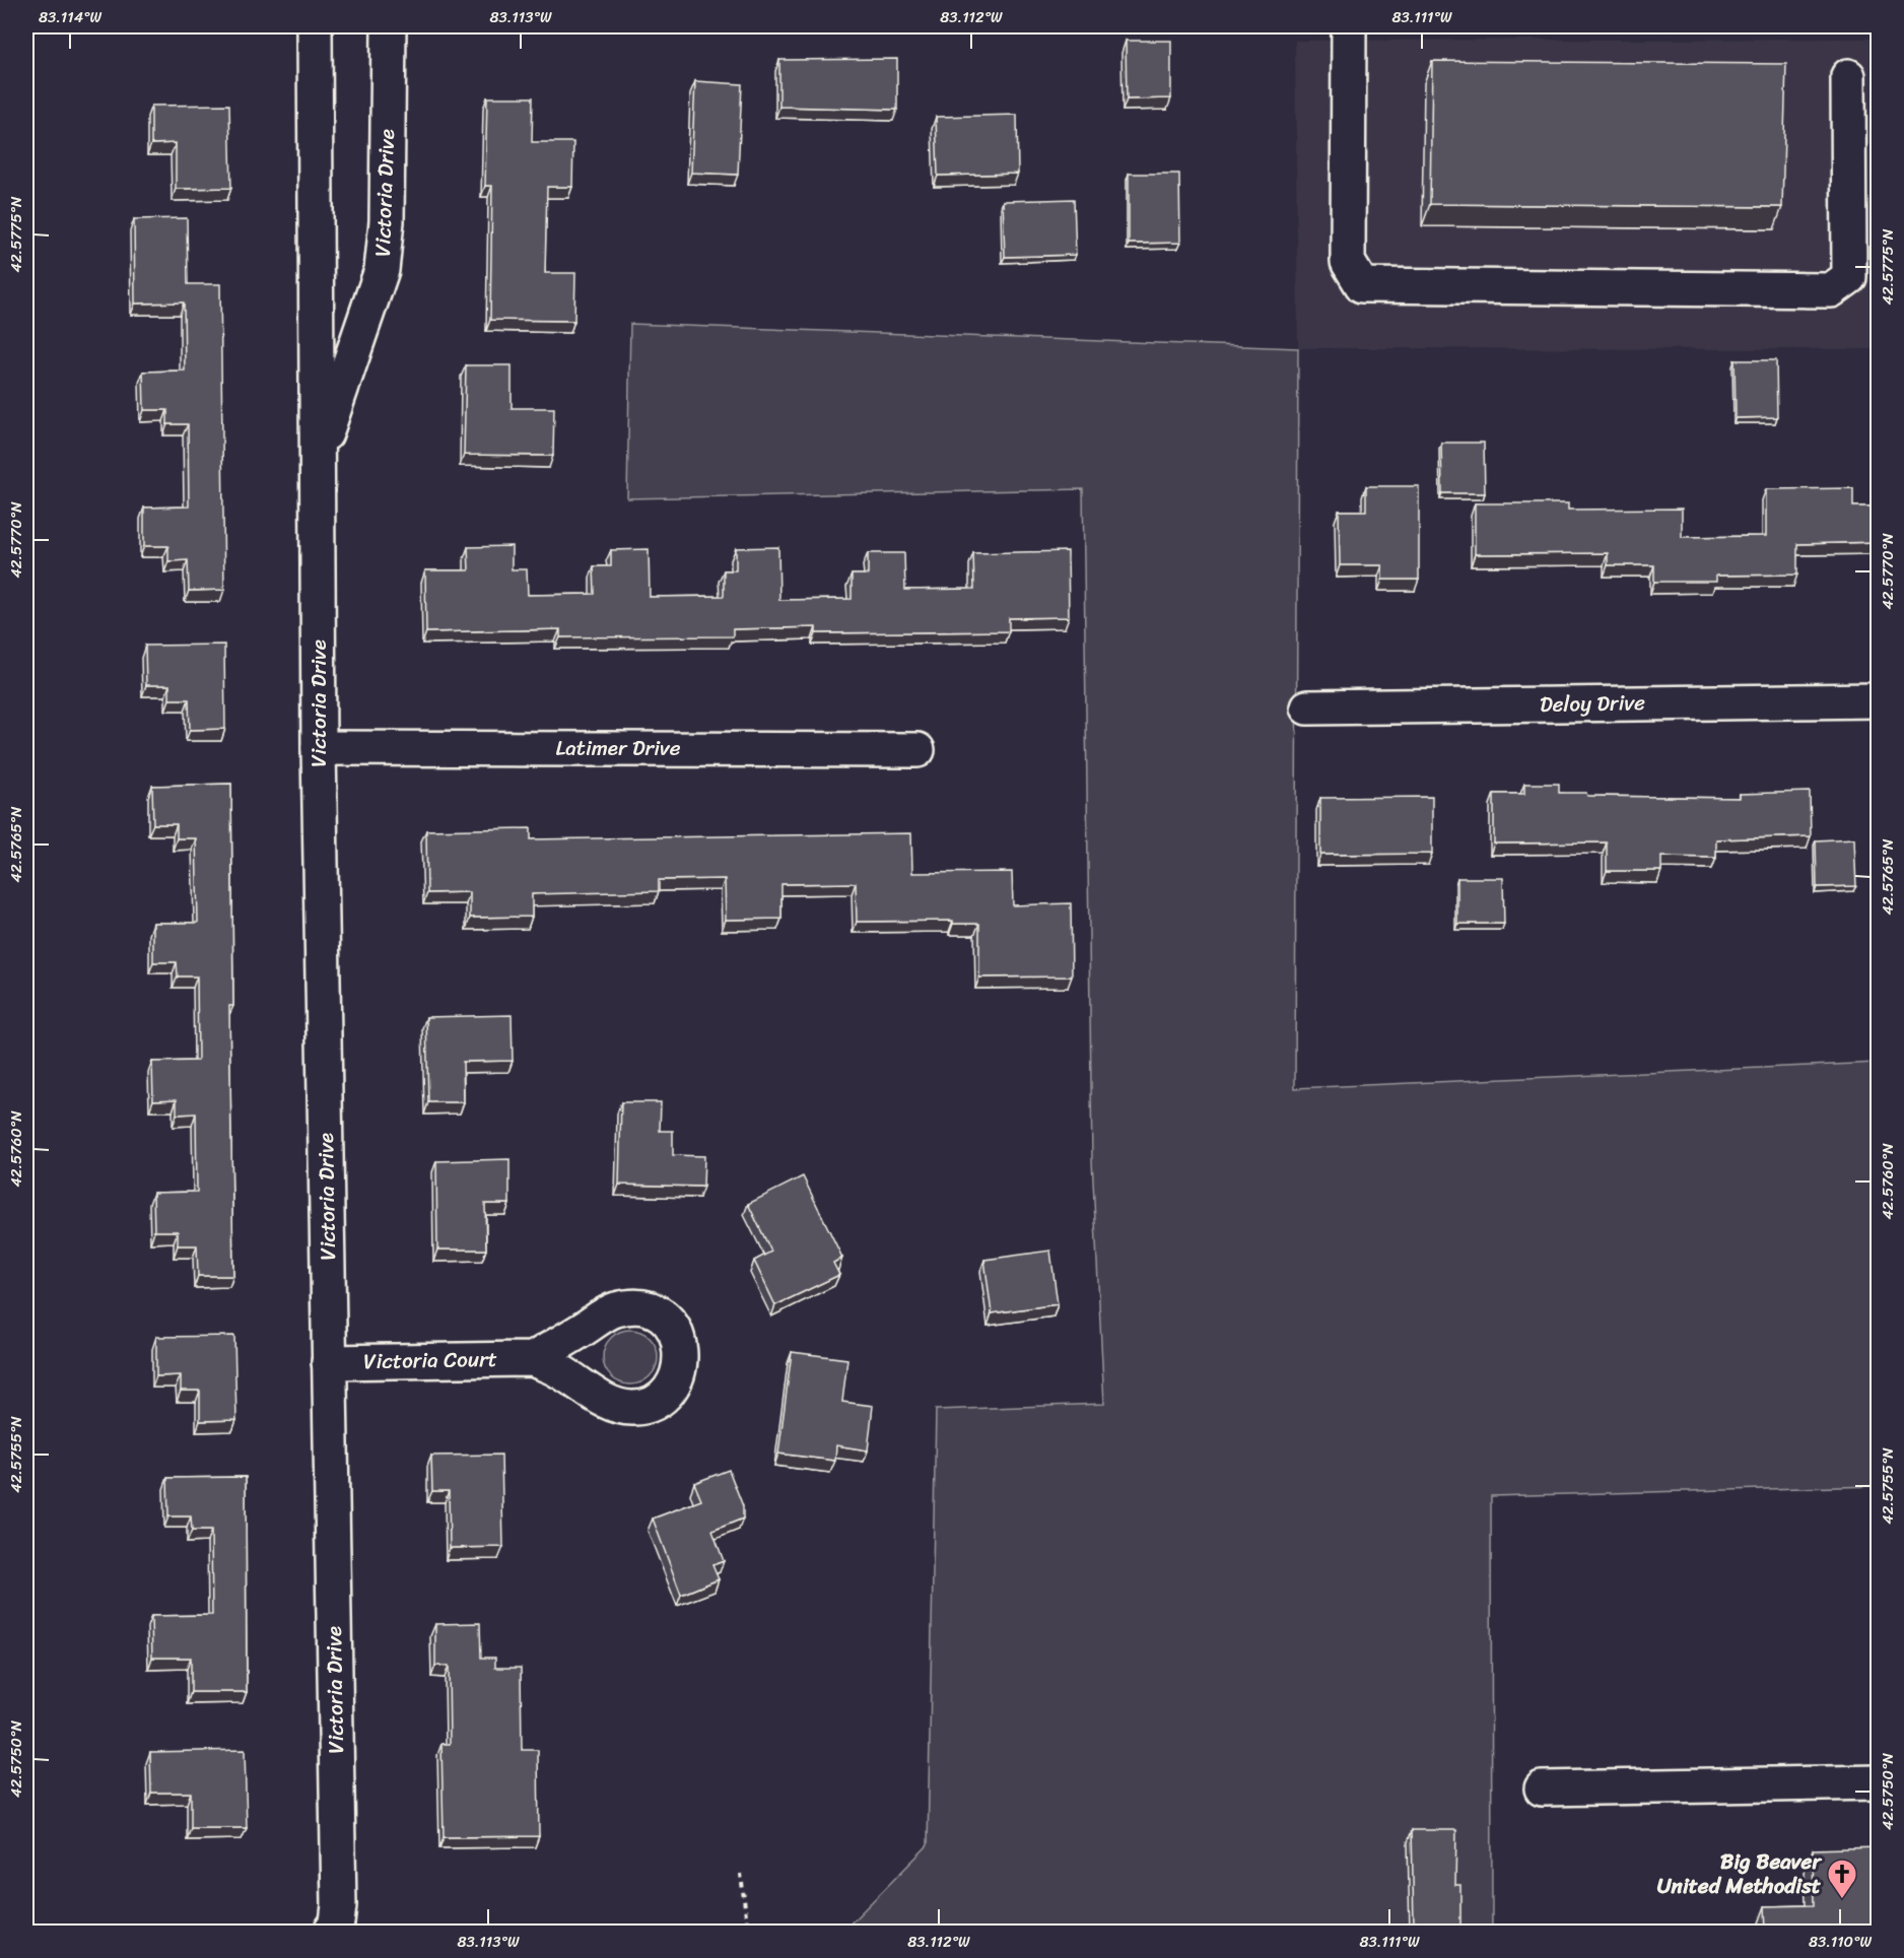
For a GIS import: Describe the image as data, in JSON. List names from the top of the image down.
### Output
{
  "streets": {
    "street": [
      "Victoria Drive",
      "Deloy Drive",
      "Latimer Drive",
      "Victoria Court"
    ]
  },
  "crossings": [
    ["Victoria Drive", "Latimer Drive"],
    ["Victoria Drive", "Victoria Court"]
  ],
  "places": {
    "church": ["Big Beaver United Methodist"]
  },
  "coordinates": [
    "83.114°W",
    "83.113°W",
    "83.112°W",
    "83.111°W",
    "42.5775°N",
    "42.5770°N",
    "42.5765°N",
    "42.5760°N",
    "42.5755°N",
    "42.5750°N",
    "83.110°W"
  ]
}
